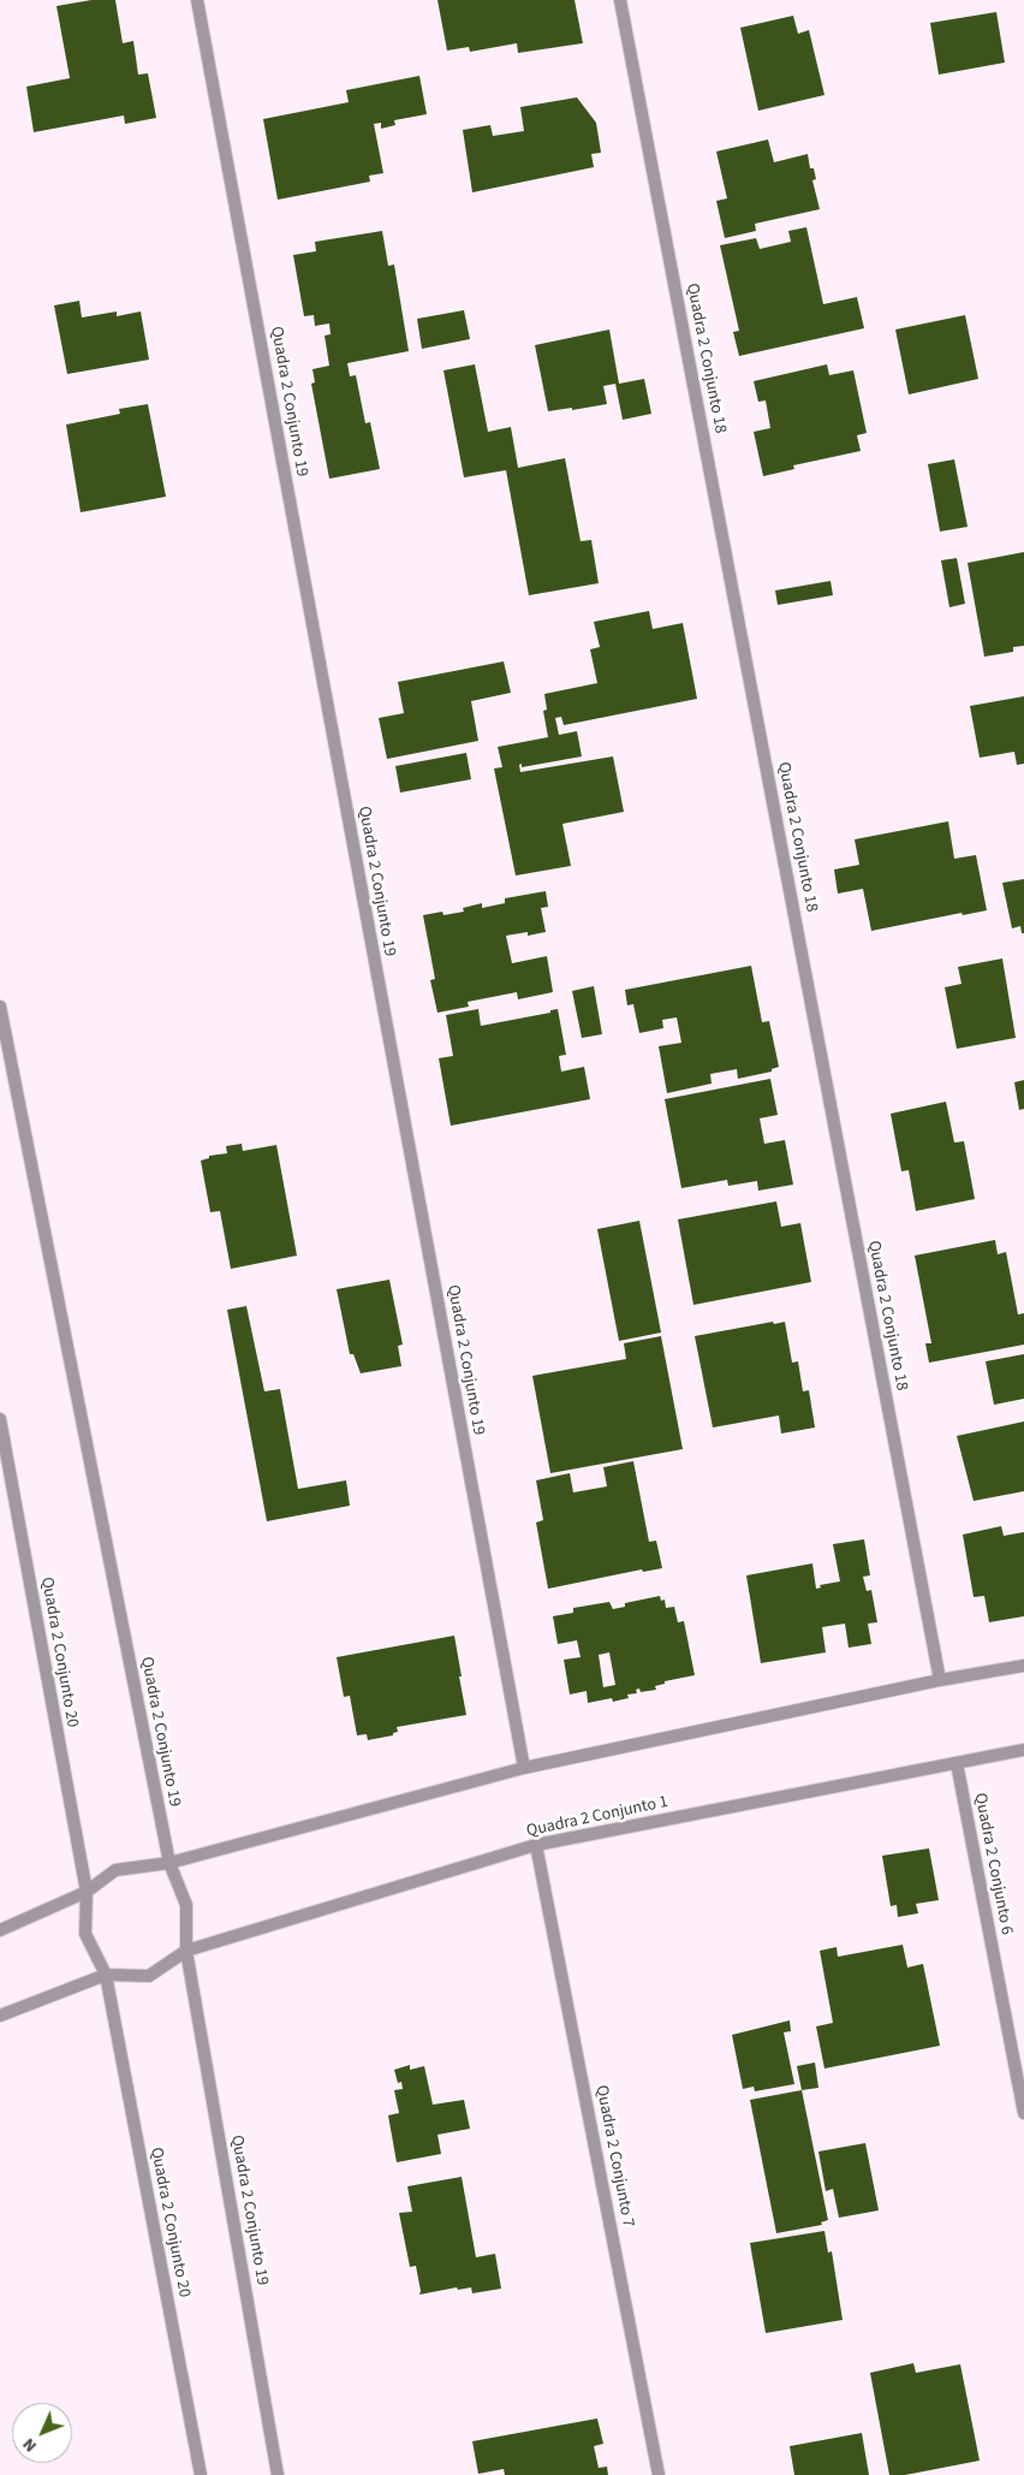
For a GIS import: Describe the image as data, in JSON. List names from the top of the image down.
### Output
{
  "streets": {
    "street": [
      "Quadra 2 Conjunto 18",
      "Quadra 2 Conjunto 19",
      "Quadra 2 Conjunto 20",
      "Quadra 2 Conjunto 1",
      "Quadra 2 Conjunto 6",
      "Quadra 2 Conjunto 7"
    ]
  },
  "crossings": [
    ["Quadra 2 Conjunto 19", "Quadra 2 Conjunto 20"],
    ["Quadra 2 Conjunto 19", "Quadra 2 Conjunto 1"],
    ["Quadra 2 Conjunto 20", "Quadra 2 Conjunto 1"],
    ["Quadra 2 Conjunto 1", "Quadra 2 Conjunto 6"],
    ["Quadra 2 Conjunto 1", "Quadra 2 Conjunto 7"]
  ],
  "north": "bottom left"
}
